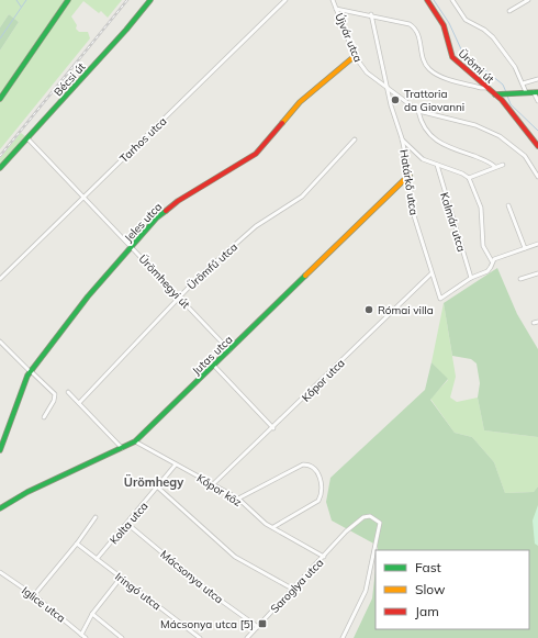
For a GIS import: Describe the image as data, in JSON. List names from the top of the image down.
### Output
{
  "streets": {
    "street": [
      "Újvár utca",
      "Ürömi út",
      "Bécsi út",
      "Tarhos utca",
      "Határkő utca",
      "Jeles utca",
      "Kalmár utca",
      "Ürömfű utca",
      "Ürömhegyi út",
      "Jutas utca",
      "Kőpor utca",
      "Kőpor köz",
      "Kolta utca",
      "Mácsonya utca",
      "Saroglya utca",
      "Iringó utca",
      "Iglice utca"
    ]
  },
  "crossings": [
    ["Újvár utca", "Határkő utca"],
    ["Újvár utca", "Jeles utca"],
    ["Bécsi út", "Ürömhegyi út"],
    ["Tarhos utca", "Ürömhegyi út"],
    ["Határkő utca", "Kalmár utca"],
    ["Határkő utca", "Jutas utca"],
    ["Határkő utca", "Kőpor utca"],
    ["Jeles utca", "Ürömhegyi út"],
    ["Ürömfű utca", "Ürömhegyi út"],
    ["Ürömhegyi út", "Jutas utca"],
    ["Jutas utca", "Kőpor köz"],
    ["Kőpor utca", "Kőpor köz"],
    ["Kőpor köz", "Kolta utca"],
    ["Kőpor köz", "Saroglya utca"],
    ["Kolta utca", "Mácsonya utca"],
    ["Kolta utca", "Iringó utca"],
    ["Mácsonya utca", "Saroglya utca"]
  ],
  "districts": ["Ürömhegy"],
  "places": {
    "other": ["Trattoria da Giovanni", "Római villa"],
    "transit": ["Mácsonya utca [5]"]
  },
  "legend": ["Fast", "Slow", "Jam"]
}
